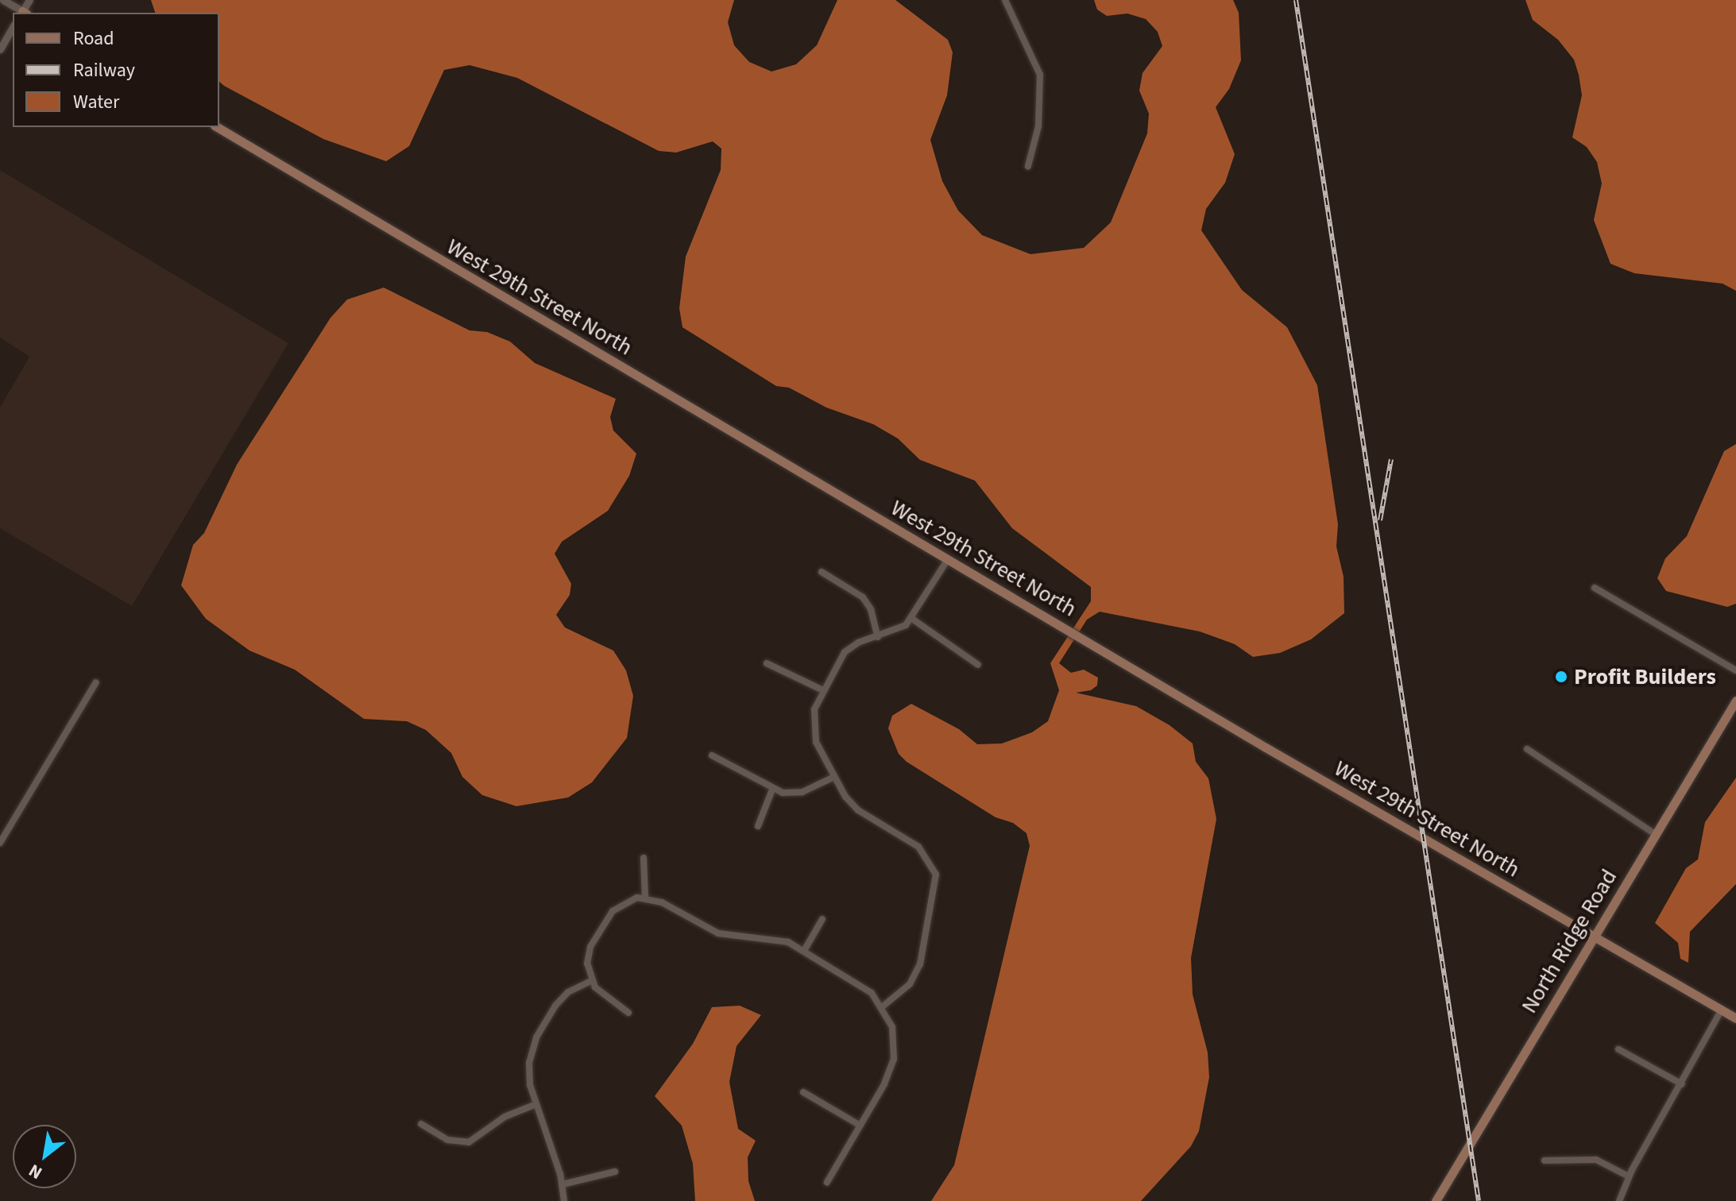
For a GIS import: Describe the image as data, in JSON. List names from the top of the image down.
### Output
{
  "streets": {
    "main road": ["West 29th Street North", "North Ridge Road"]
  },
  "crossings": [
    ["West 29th Street North", "North Ridge Road"]
  ],
  "places": ["Profit Builders"],
  "legend": ["Road", "Railway", "Water"],
  "north": "bottom left"
}
